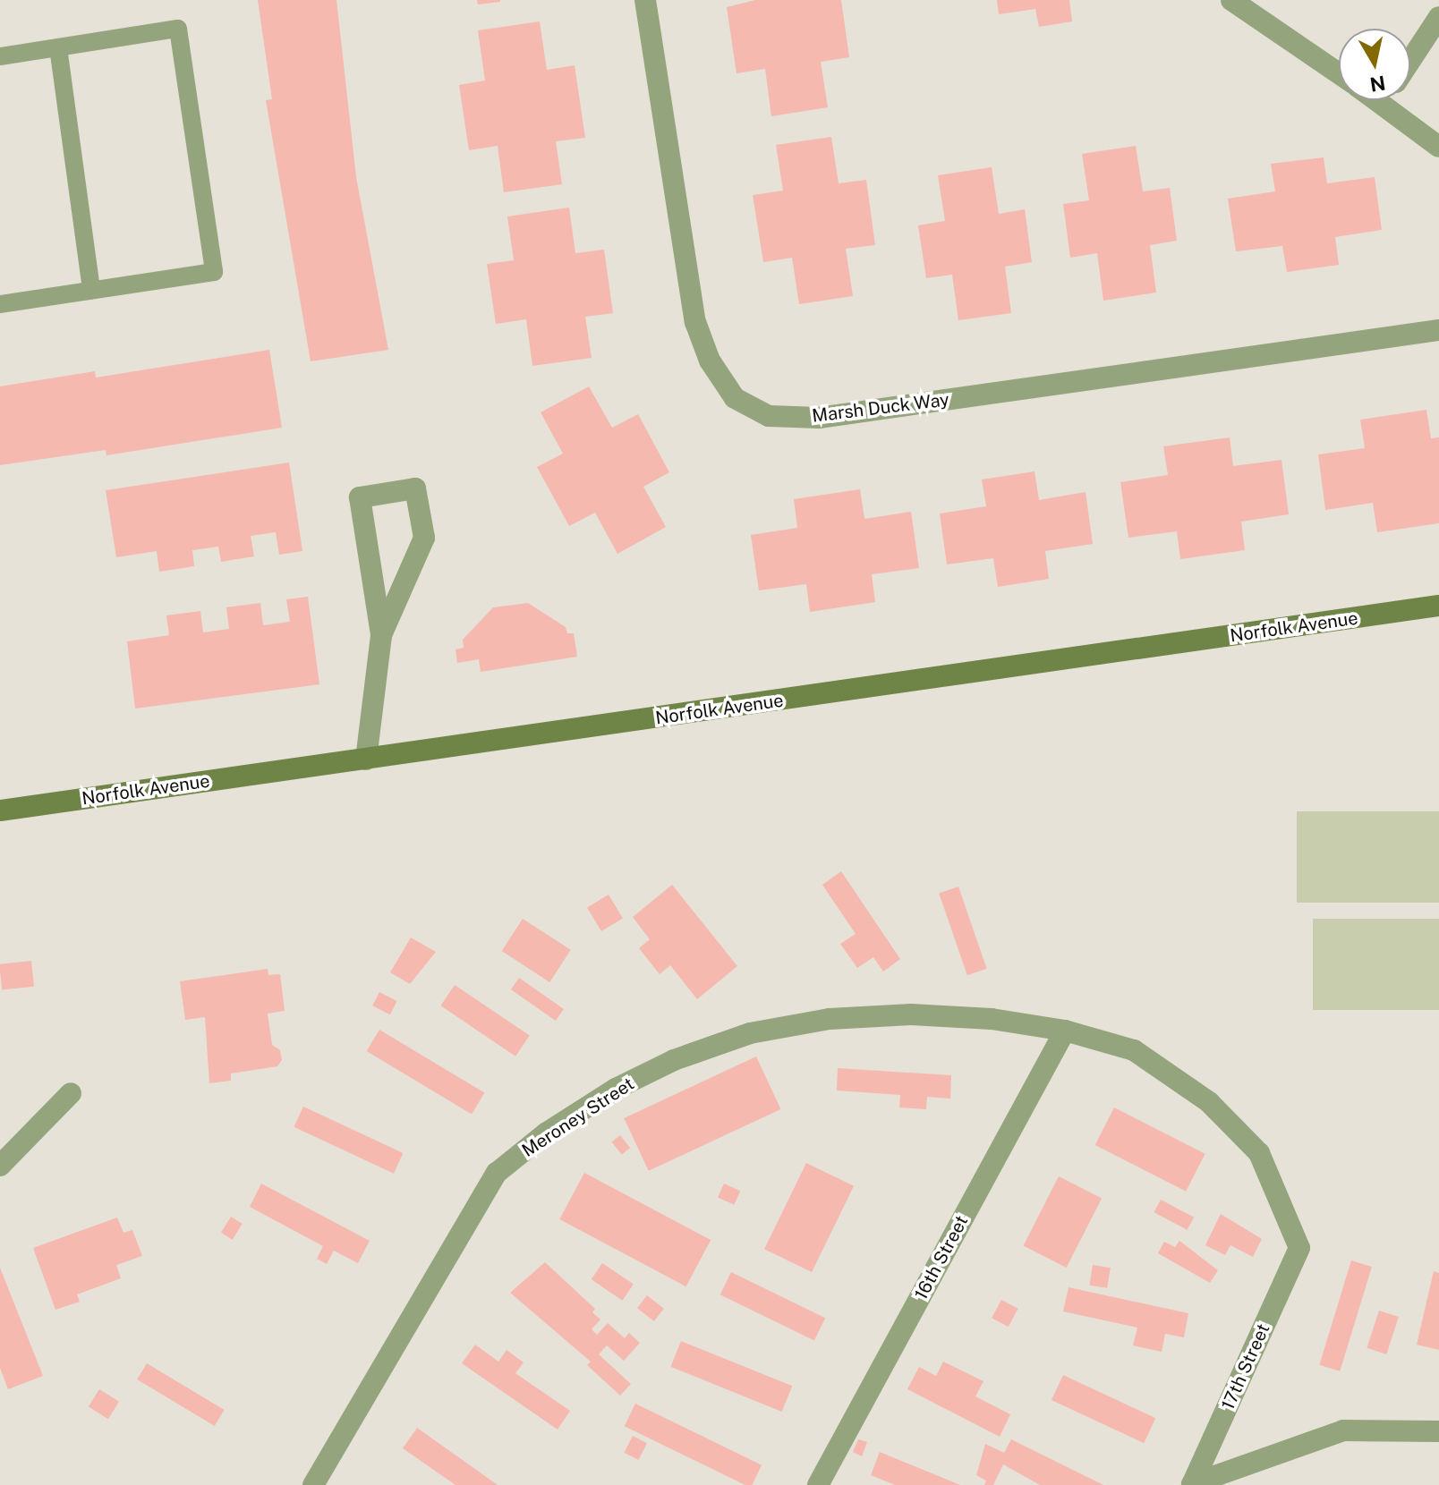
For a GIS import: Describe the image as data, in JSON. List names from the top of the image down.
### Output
{
  "streets": {
    "main road": ["Norfolk Avenue"],
    "street": [
      "Marsh Duck Way",
      "Meroney Street",
      "16th Street",
      "17th Street"
    ]
  },
  "crossings": [
    ["Meroney Street", "16th Street"],
    ["Meroney Street", "17th Street"]
  ],
  "north": "bottom"
}
